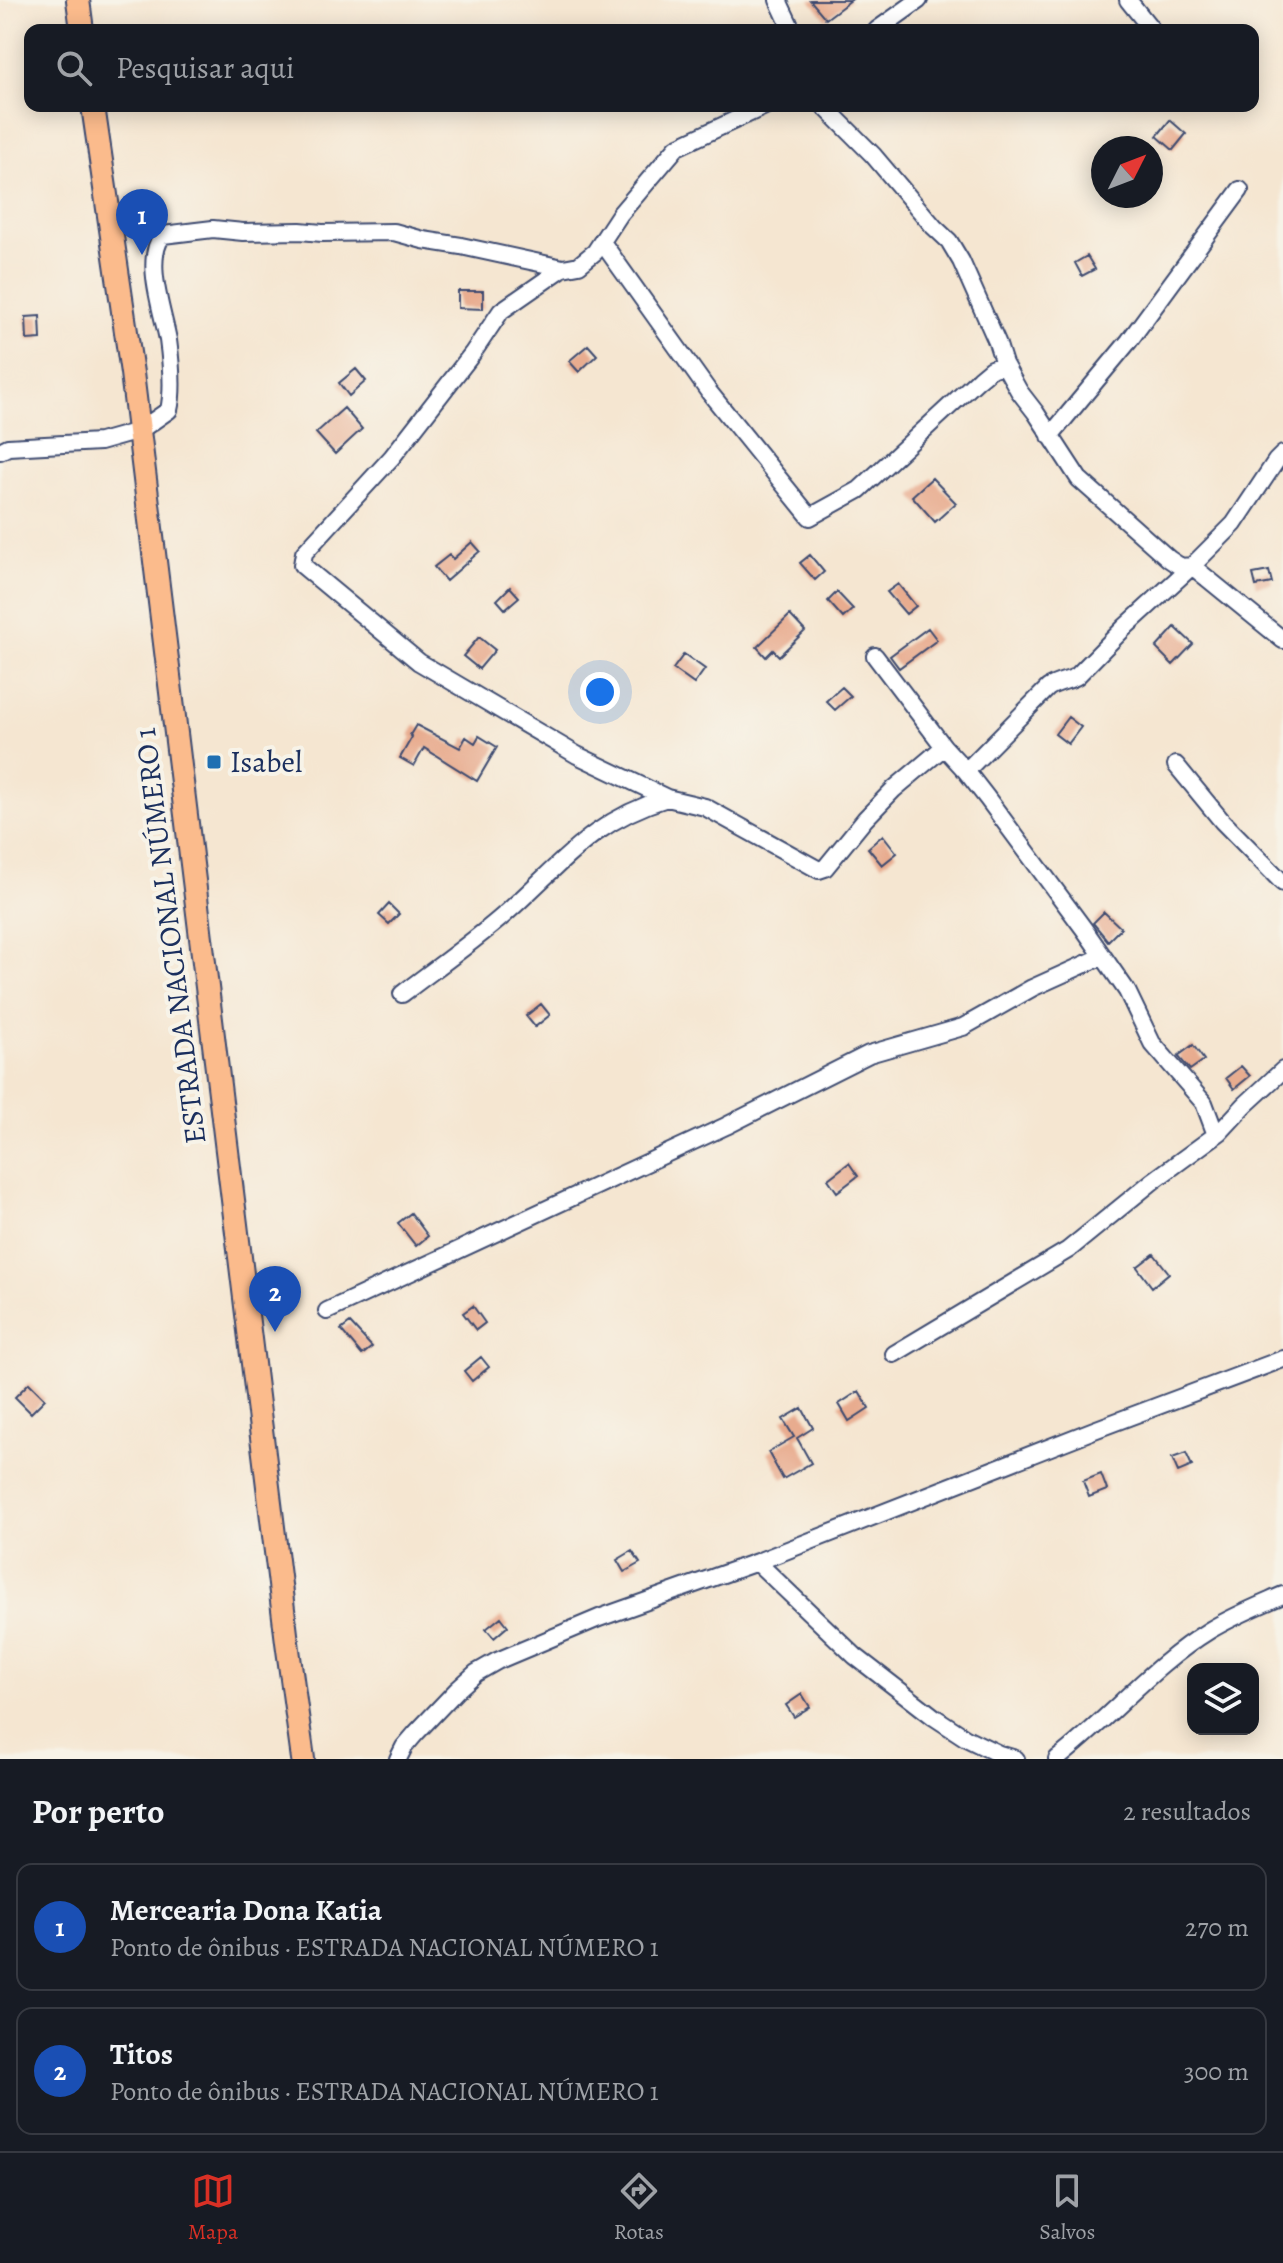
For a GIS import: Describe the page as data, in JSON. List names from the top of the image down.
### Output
{
  "streets": {
    "highway": ["ESTRADA NACIONAL NÚMERO 1"]
  },
  "places": {
    "transit": ["Isabel"]
  },
  "north": "top right",
  "page": {
    "search": "Pesquisar aqui",
    "pins": ["1", "2"],
    "heading": ["Por perto", "2 resultados"],
    "list": [
      {
        "mark": "1",
        "name": "Mercearia Dona Katia",
        "note": "Ponto de ônibus · ESTRADA NACIONAL NÚMERO 1",
        "value": "270 m"
      },
      {
        "mark": "2",
        "name": "Titos",
        "note": "Ponto de ônibus · ESTRADA NACIONAL NÚMERO 1",
        "value": "300 m"
      }
    ],
    "nav": ["Mapa", "Rotas", "Salvos"]
  }
}
